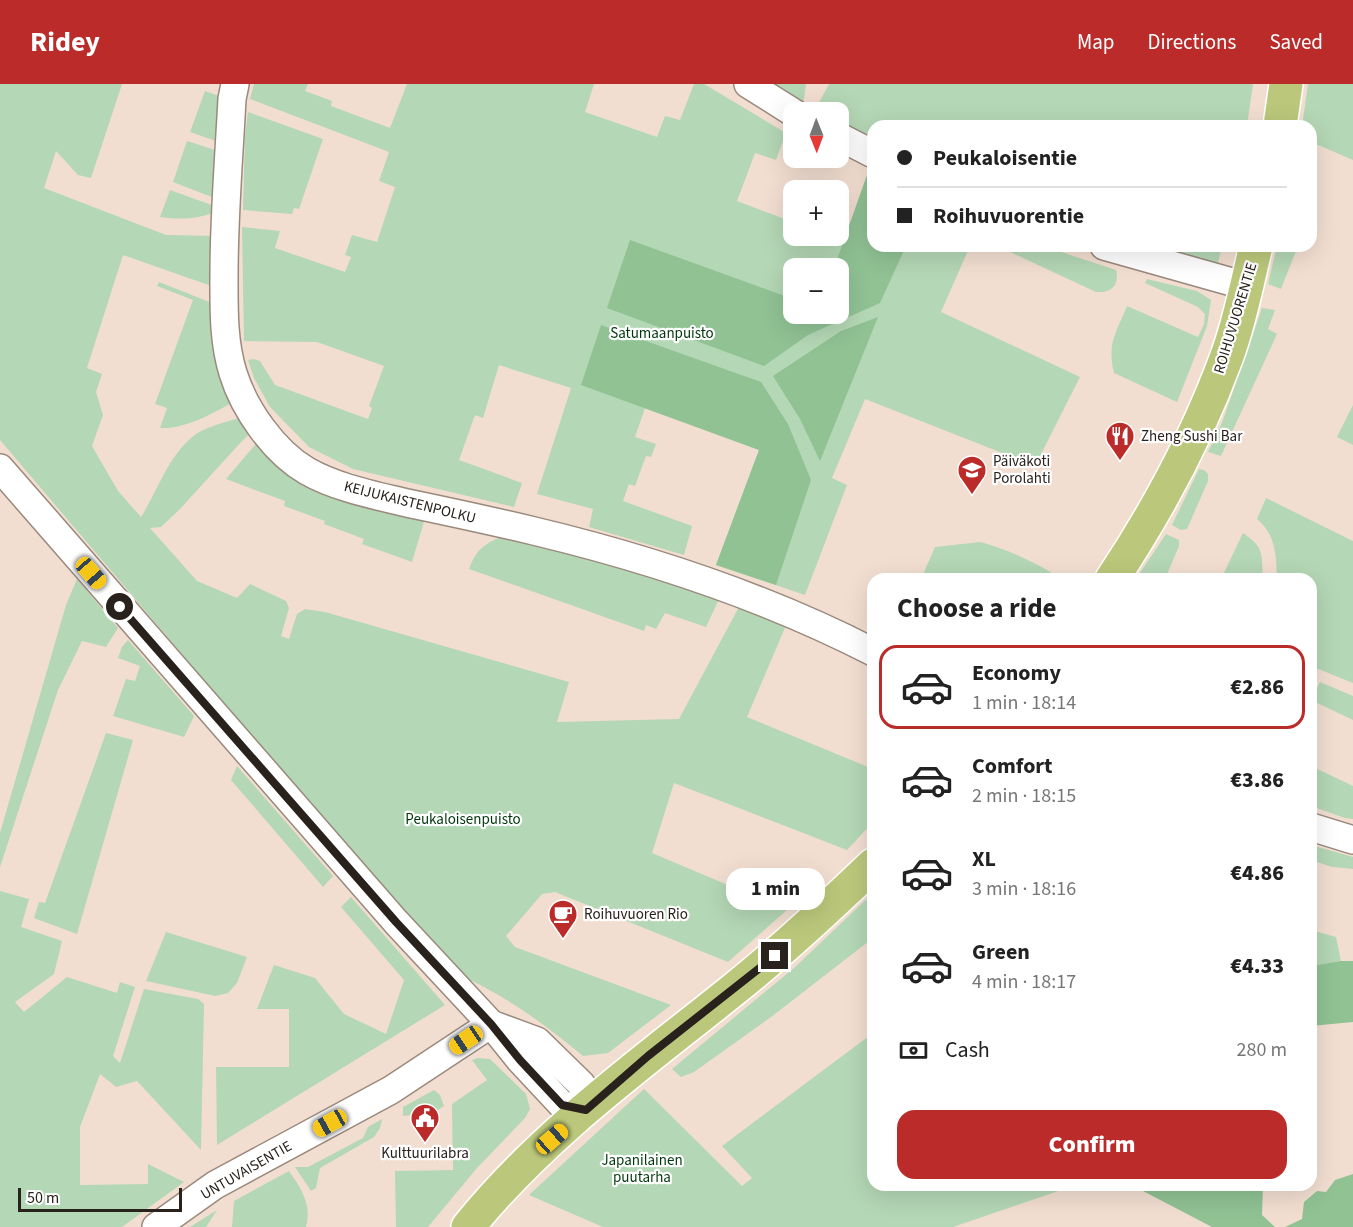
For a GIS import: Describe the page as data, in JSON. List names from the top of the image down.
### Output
{
  "streets": {
    "main road": ["ROIHUVUORENTIE"],
    "street": ["KEIJUKAISTENPOLKU", "UNTUVAISENTIE"]
  },
  "parks": ["Satumaanpuisto", "Peukaloisenpuisto", "Japanilainen puutarha"],
  "places": {
    "restaurant": ["Zheng Sushi Bar"],
    "school or university": ["Päiväkoti Porolahti"],
    "cafe": ["Roihuvuoren Rio"],
    "public building": ["Kulttuurilabra"]
  },
  "scale_bar": "50 m",
  "north": "bottom",
  "page": {
    "header": "Ridey",
    "nav": ["Map", "Directions", "Saved"],
    "map_buttons": ["+", "−"],
    "banner": ["Peukaloisentie", "Roihuvuorentie"],
    "heading": "Choose a ride",
    "list": [
      {
        "name": "Economy",
        "note": "1 min · 18:14",
        "value": "€2.86"
      },
      {
        "name": "Comfort",
        "note": "2 min · 18:15",
        "value": "€3.86"
      },
      {
        "name": "XL",
        "note": "3 min · 18:16",
        "value": "€4.86"
      },
      {
        "name": "Green",
        "note": "4 min · 18:17",
        "value": "€4.33"
      }
    ],
    "bubble": "1 min",
    "pay": ["Cash", "280 m"],
    "buttons": "Confirm",
    "scale": "50 m"
  }
}
